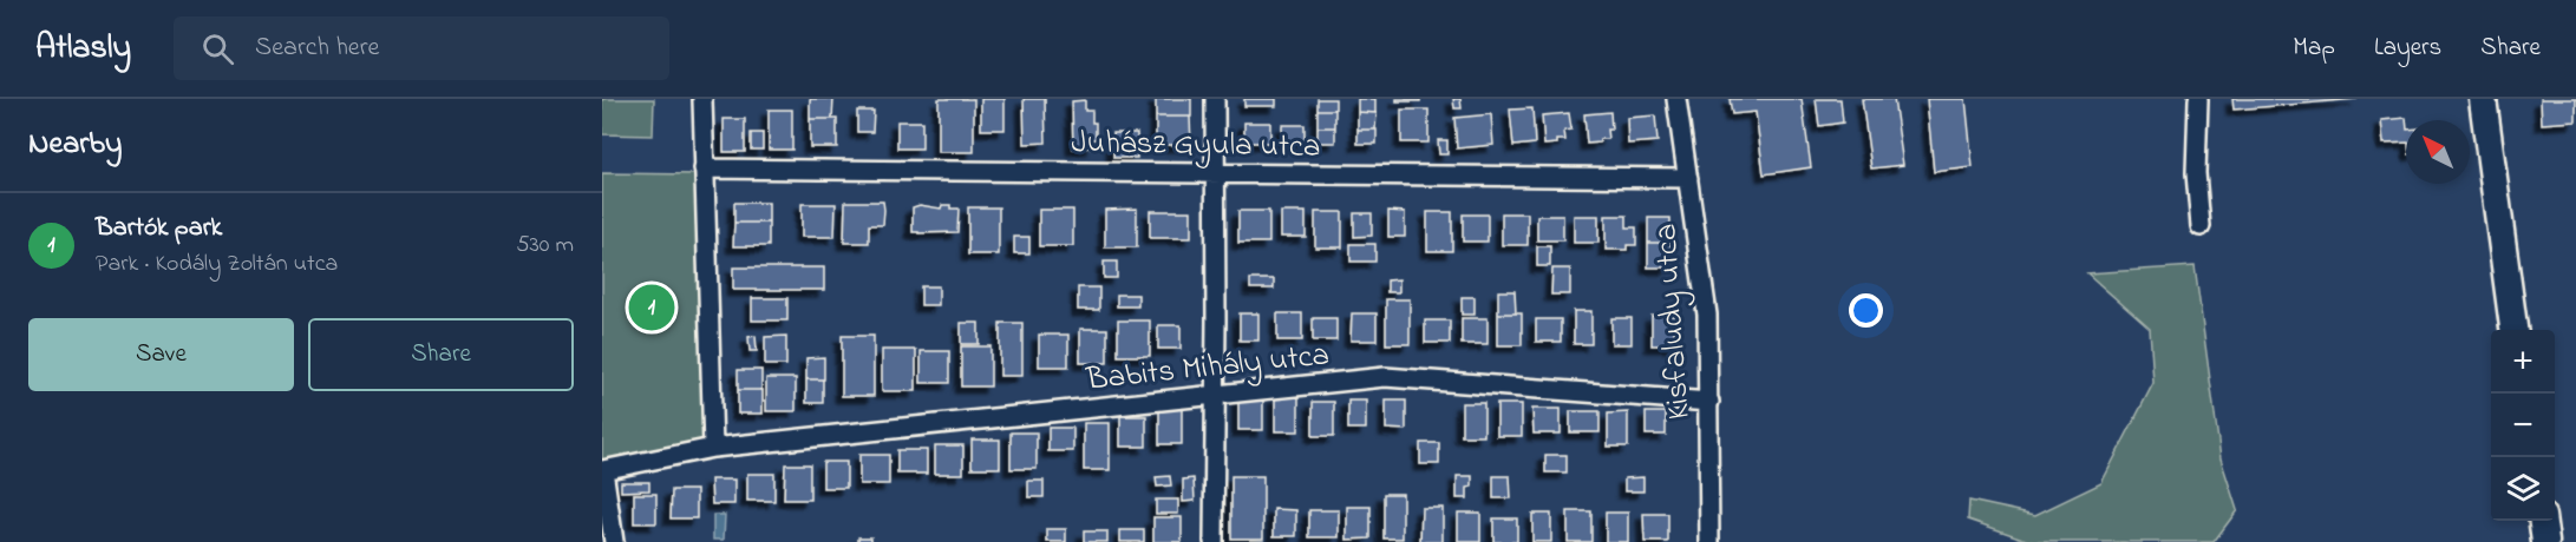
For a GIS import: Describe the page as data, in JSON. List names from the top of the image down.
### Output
{
  "streets": {
    "street": ["Juhász Gyula utca", "Kisfaludy utca", "Babits Mihály utca"]
  },
  "crossings": [
    ["Juhász Gyula utca", "Kisfaludy utca"],
    ["Kisfaludy utca", "Babits Mihály utca"]
  ],
  "north": "top left",
  "page": {
    "header": "Atlasly",
    "search": "Search here",
    "nav": ["Map", "Layers", "Share"],
    "heading": "Nearby",
    "list": [
      {
        "mark": "1",
        "name": "Bartók park",
        "note": "Park · Kodály Zoltán utca",
        "value": "530 m"
      }
    ],
    "pins": "1",
    "buttons": ["Save", "Share"],
    "map_buttons": ["+", "−"]
  }
}
